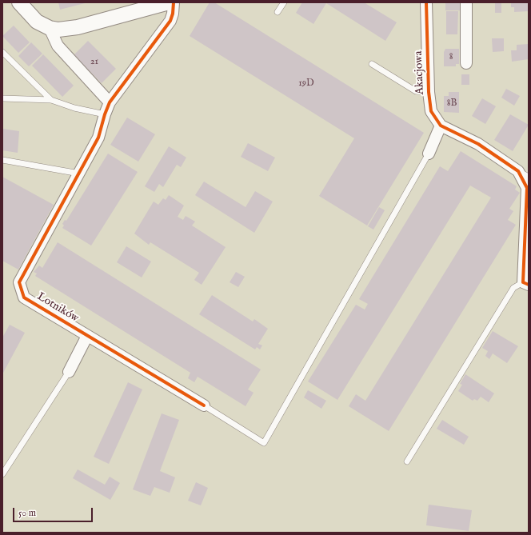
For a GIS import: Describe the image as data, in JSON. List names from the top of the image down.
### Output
{
  "streets": {
    "street": ["Akacjowa", "Lotników"]
  },
  "house_numbers": [
    "8",
    "21",
    "19D",
    "8B"
  ],
  "scale_bar": "50 m"
}
